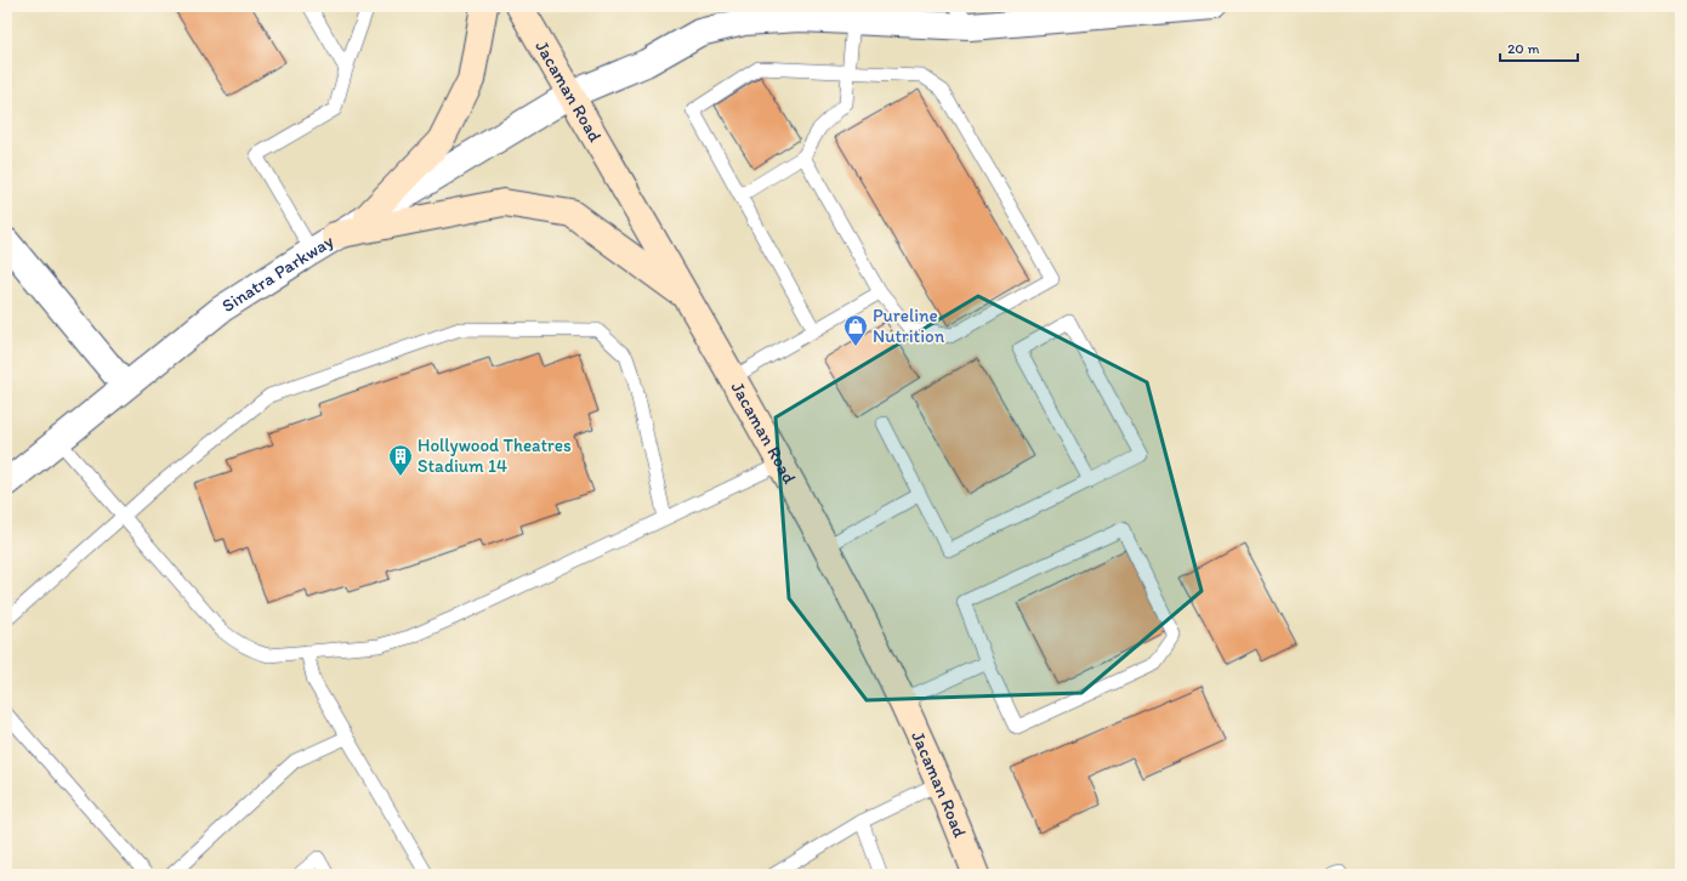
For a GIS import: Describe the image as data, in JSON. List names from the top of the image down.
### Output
{
  "streets": {
    "main road": ["Jacaman Road"],
    "street": ["Sinatra Parkway"]
  },
  "crossings": [
    ["Jacaman Road", "Sinatra Parkway"]
  ],
  "places": {
    "shop": ["Pureline Nutrition"],
    "building": ["Hollywood Theatres Stadium 14"]
  },
  "scale_bar": "20 m"
}
